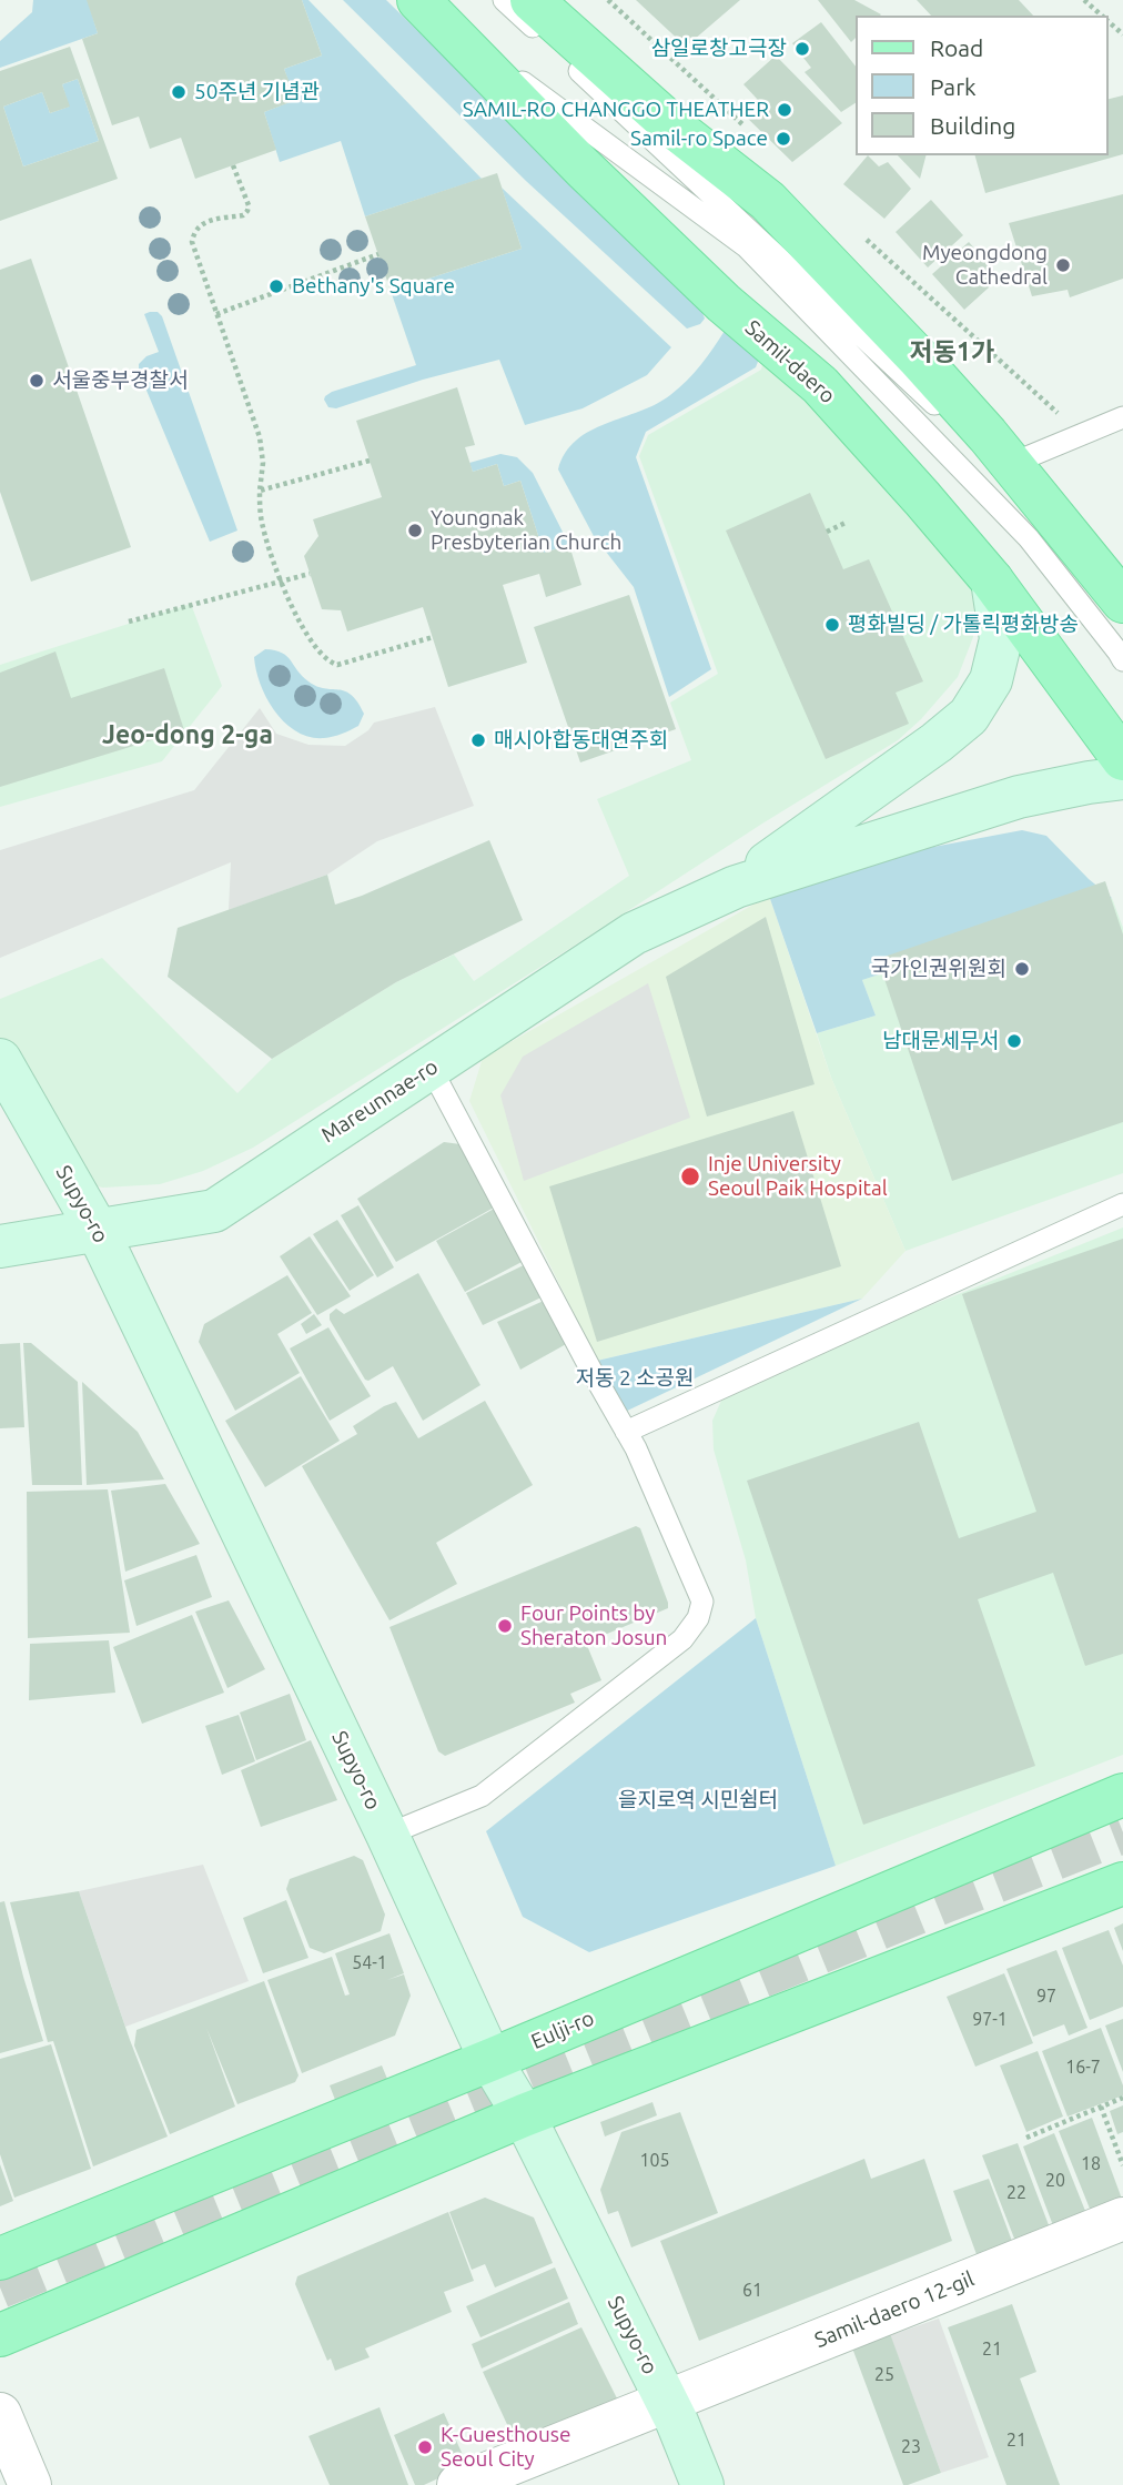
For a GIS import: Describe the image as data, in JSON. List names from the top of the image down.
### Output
{
  "streets": {
    "main road": [
      "Samil-daero",
      "Mareunnae-ro",
      "Supyo-ro",
      "Eulji-ro"
    ],
    "street": ["Samil-daero 12-gil"]
  },
  "crossings": [
    ["Mareunnae-ro", "Supyo-ro"],
    ["Supyo-ro", "Eulji-ro"],
    ["Supyo-ro", "Samil-daero 12-gil"]
  ],
  "districts": ["저동1가", "Jeo-dong 2-ga"],
  "parks": ["저동 2 소공원", "을지로역 시민쉼터"],
  "places": [
    "삼일로창고극장",
    "50주년 기념관",
    "SAMIL-RO CHANGGO THEATHER",
    "Samil-ro Space",
    "Myeongdong Cathedral",
    "Bethany's Square",
    "서울중부경찰서",
    "Youngnak Presbyterian Church",
    "평화빌딩 / 가톨릭평화방송",
    "매시아합동대연주회",
    "국가인권위원회",
    "남대문세무서",
    "Inje University Seoul Paik Hospital",
    "Four Points by Sheraton Josun",
    "K-Guesthouse Seoul City"
  ],
  "house_numbers": [
    "54-1",
    "97",
    "97-1",
    "16-7",
    "105",
    "18",
    "20",
    "22",
    "61",
    "21",
    "25",
    "21",
    "23"
  ],
  "legend": ["Road", "Park", "Building"]
}
